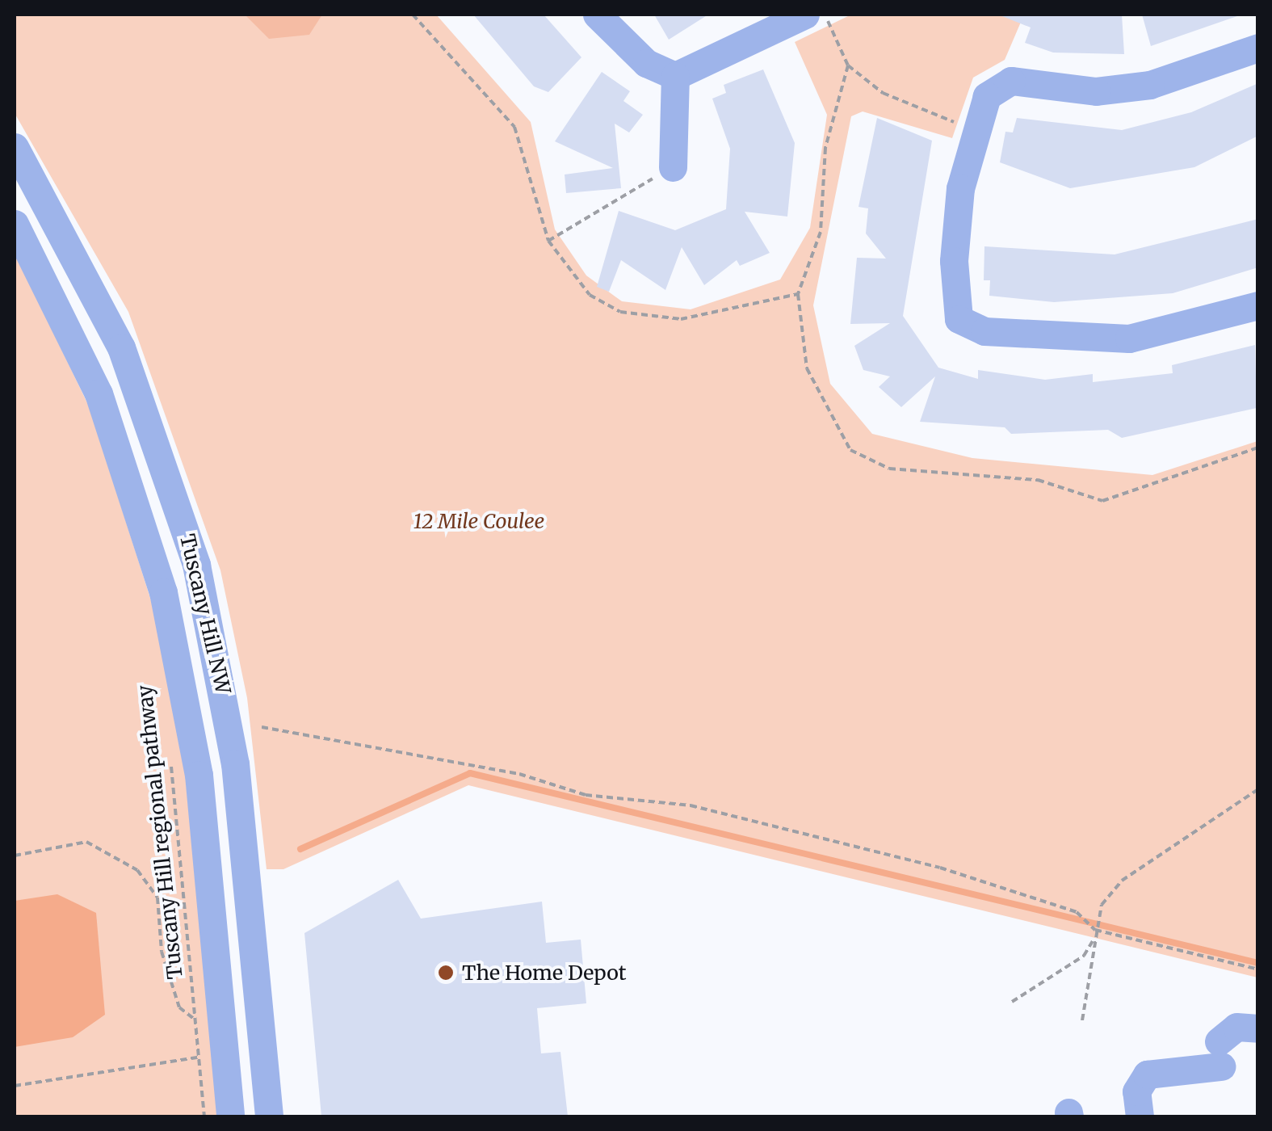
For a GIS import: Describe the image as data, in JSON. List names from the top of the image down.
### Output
{
  "streets": {
    "street": ["Tuscany Hill NW"],
    "path": ["Tuscany Hill regional pathway"]
  },
  "parks": ["12 Mile Coulee"],
  "places": ["The Home Depot"]
}
